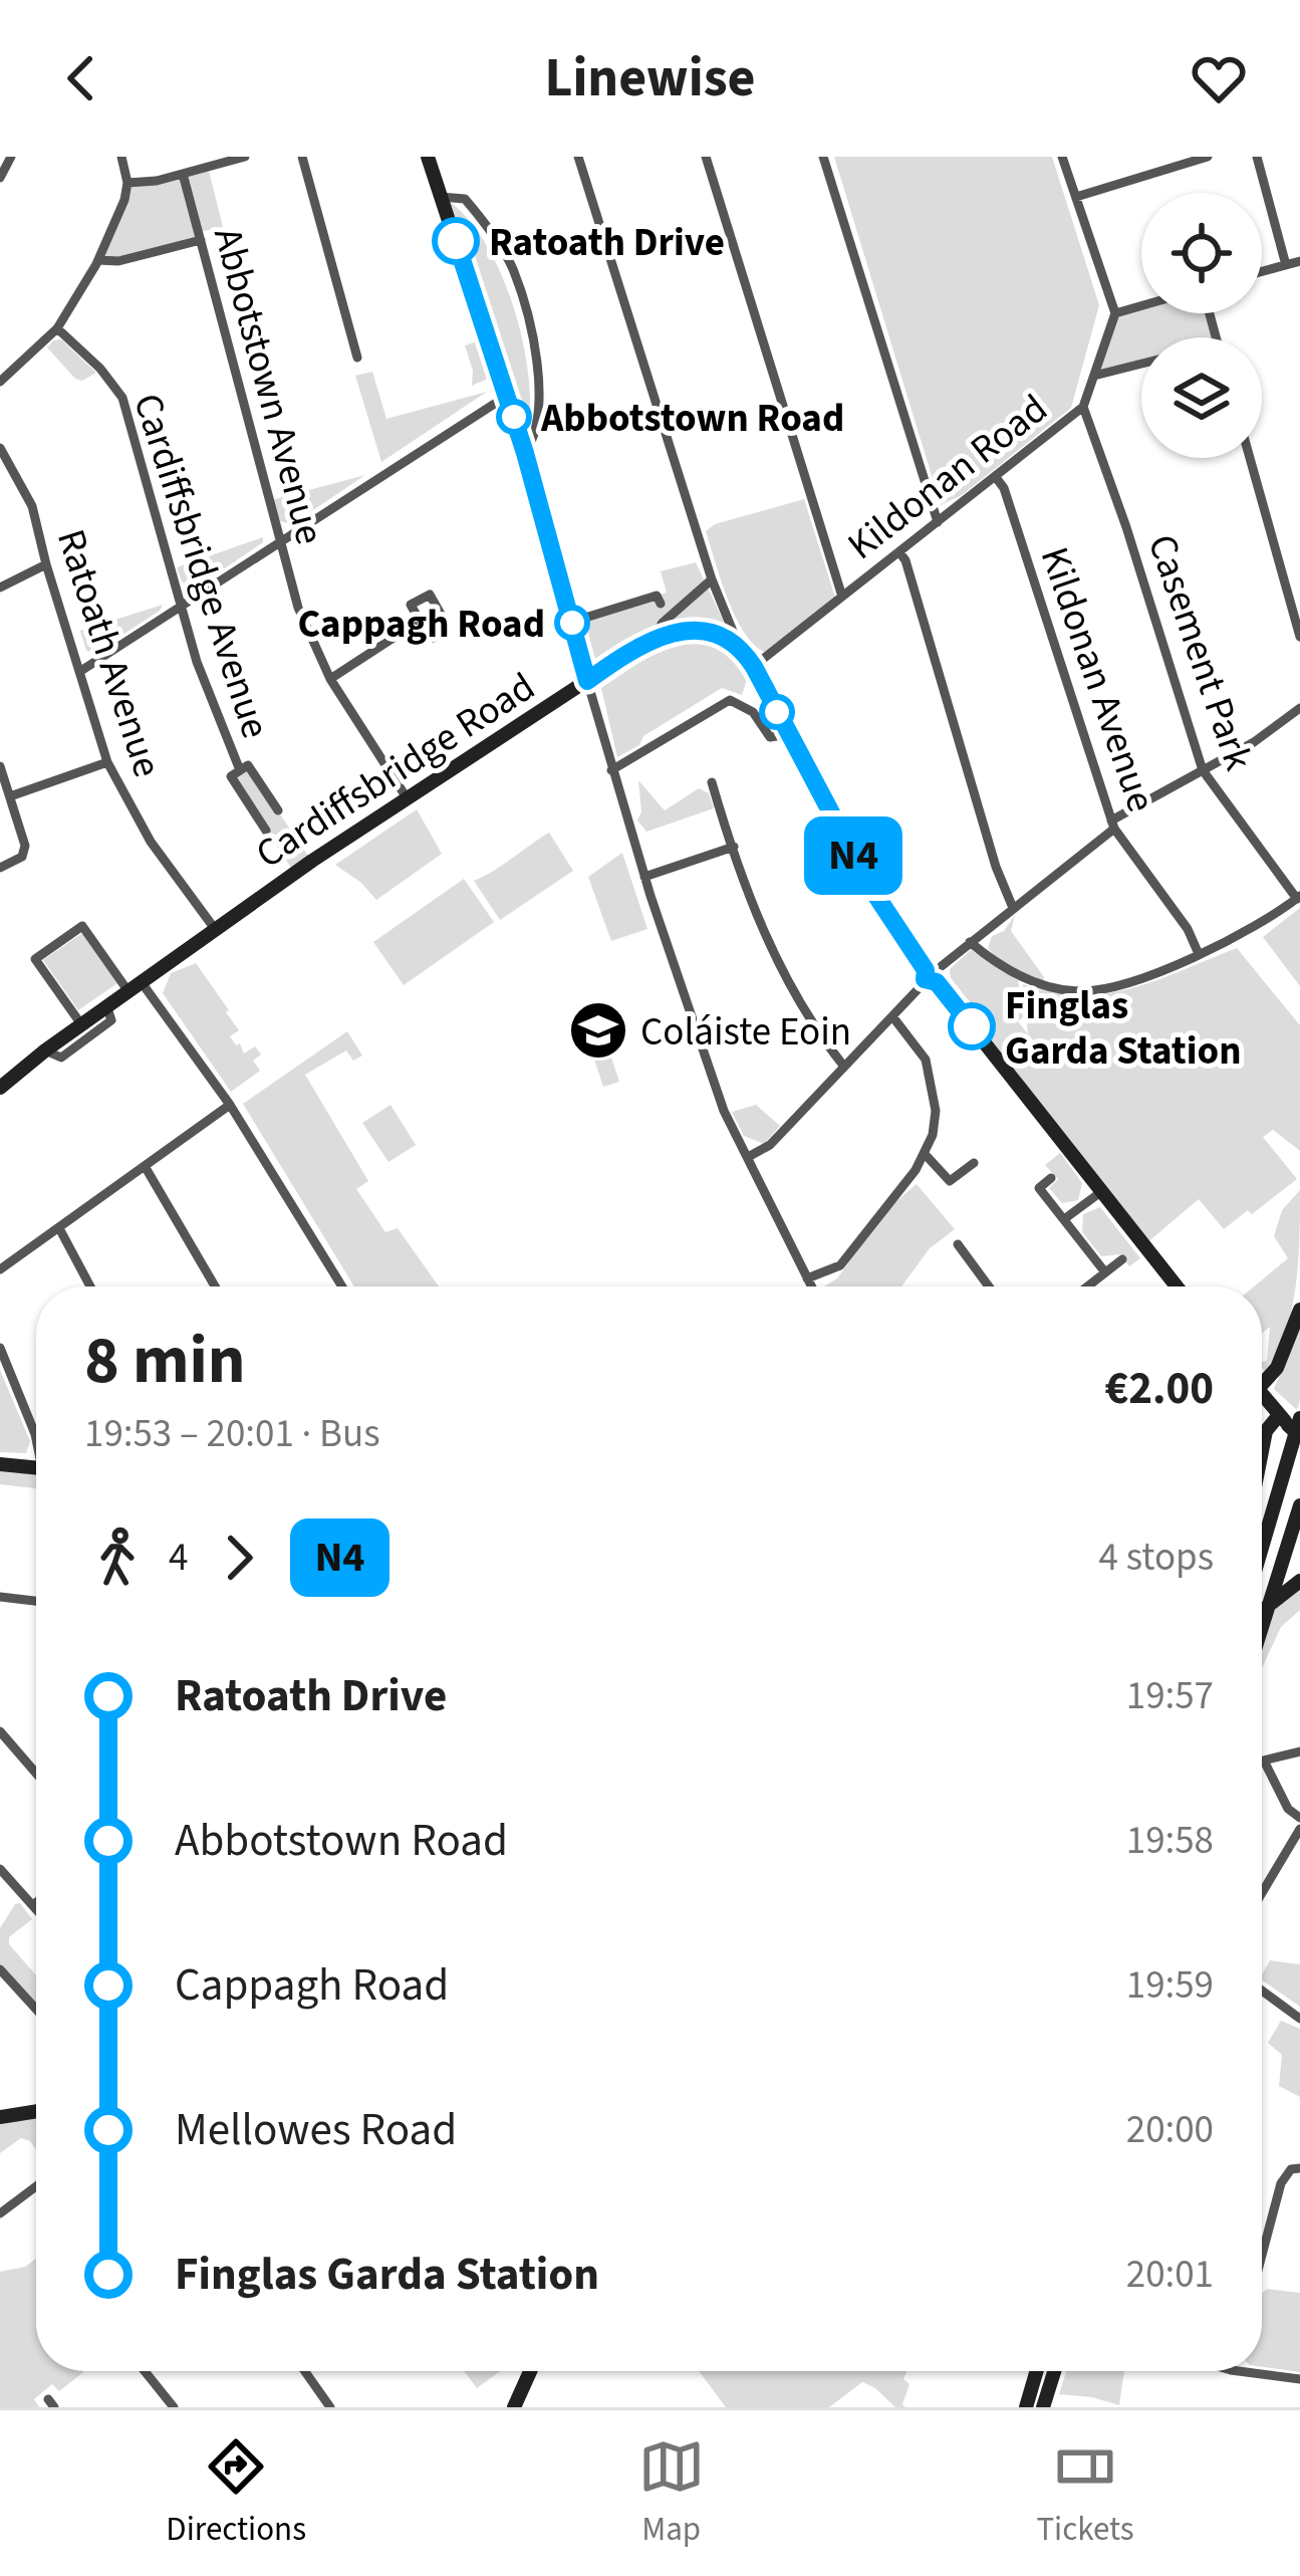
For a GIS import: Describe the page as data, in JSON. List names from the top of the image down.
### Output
{
  "streets": {
    "main road": ["Cardiffsbridge Road"],
    "street": [
      "Abbotstown Avenue",
      "Kildonan Road",
      "Cardiffsbridge Avenue",
      "Casement Park",
      "Ratoath Avenue",
      "Kildonan Avenue"
    ]
  },
  "crossings": [
    ["Abbotstown Avenue", "Cardiffsbridge Road"],
    ["Kildonan Road", "Casement Park"],
    ["Kildonan Road", "Kildonan Avenue"],
    ["Ratoath Avenue", "Cardiffsbridge Road"]
  ],
  "places": {
    "other": [
      "Ratoath Drive",
      "Abbotstown Road",
      "Cappagh Road",
      "Finglas Garda Station"
    ],
    "school or university": ["Coláiste Eoin"]
  },
  "lines": ["bus line N4"],
  "page": {
    "header": "Linewise",
    "on_map": "N4",
    "heading": ["8 min", "19:53 – 20:01 · Bus", "€2.00"],
    "legs": ["4", "N4", "4 stops"],
    "list": [
      {
        "name": "Ratoath Drive",
        "value": "19:57"
      },
      {
        "name": "Abbotstown Road",
        "value": "19:58"
      },
      {
        "name": "Cappagh Road",
        "value": "19:59"
      },
      {
        "name": "Mellowes Road",
        "value": "20:00"
      },
      {
        "name": "Finglas Garda Station",
        "value": "20:01"
      }
    ],
    "tabs": ["Directions", "Map", "Tickets"]
  }
}
